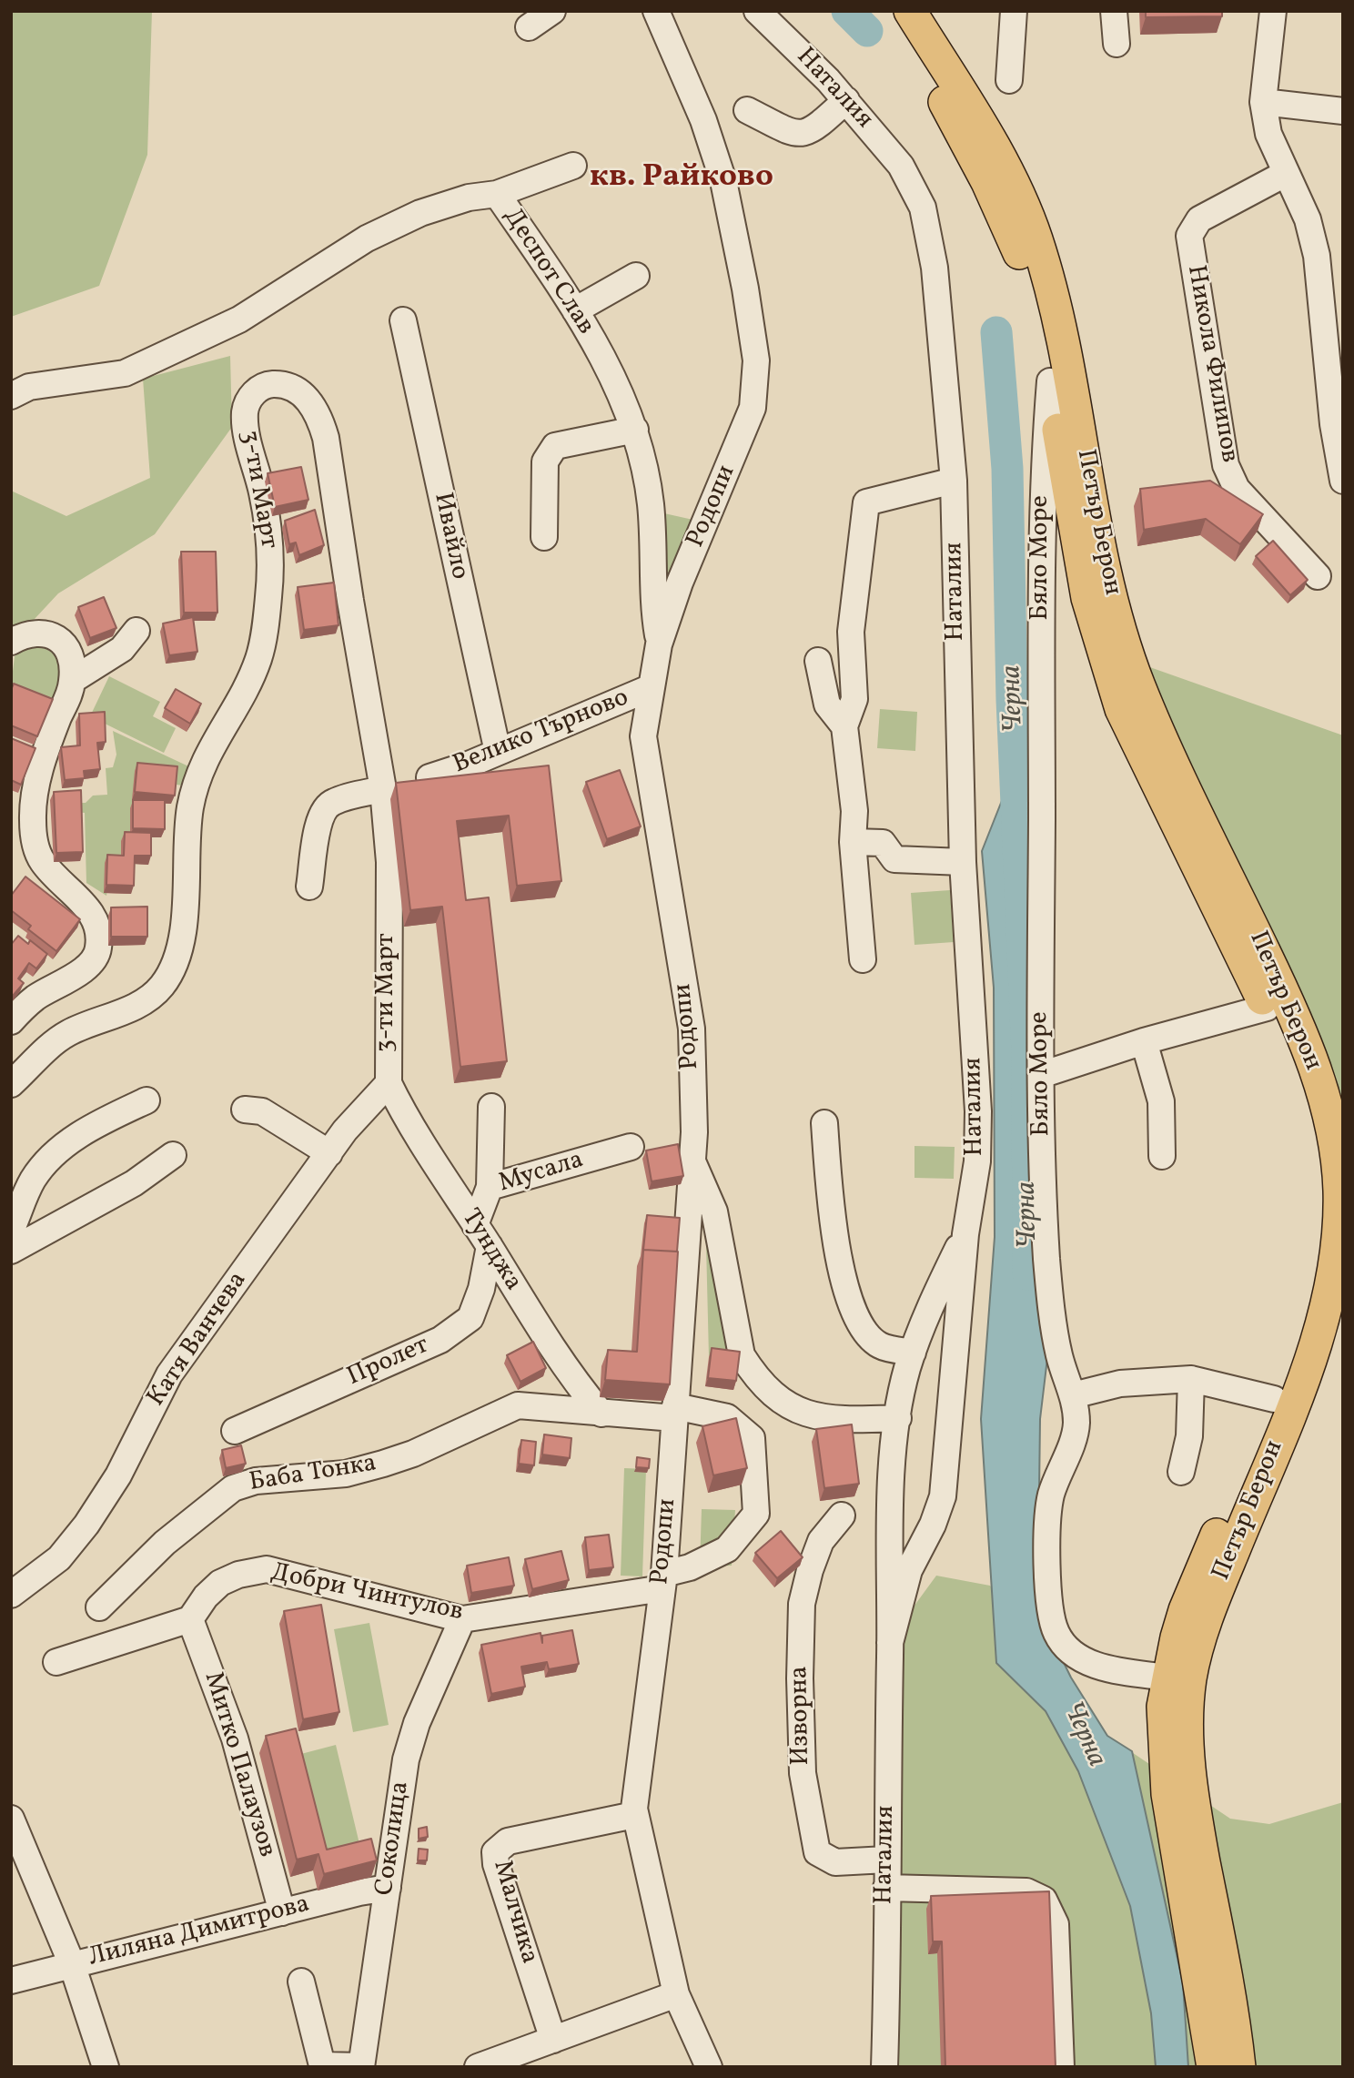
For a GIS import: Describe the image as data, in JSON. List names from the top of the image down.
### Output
{
  "streets": {
    "main road": ["Петър Берон"],
    "street": [
      "Наталия",
      "Деспот Слав",
      "Никола Филипов",
      "3-ти Март",
      "Родопи",
      "Ивайло",
      "Бяло Море",
      "Велико Търново",
      "Мусала",
      "Тунджа",
      "Катя Ванчева",
      "Пролет",
      "Баба Тонка",
      "Добри Чинтулов",
      "Изворна",
      "Митко Палаузов",
      "Соколица",
      "Малчика",
      "Лиляна Димитрова"
    ]
  },
  "crossings": [
    ["Наталия", "Изворна"],
    ["Деспот Слав", "Родопи"],
    ["3-ти Март", "Тунджа"],
    ["3-ти Март", "Катя Ванчева"],
    ["Родопи", "Велико Търново"],
    ["Родопи", "Баба Тонка"],
    ["Родопи", "Добри Чинтулов"],
    ["Родопи", "Малчика"],
    ["Петър Берон", "Бяло Море"],
    ["Ивайло", "Велико Търново"],
    ["Мусала", "Тунджа"],
    ["Мусала", "Пролет"],
    ["Тунджа", "Катя Ванчева"],
    ["Тунджа", "Пролет"],
    ["Тунджа", "Баба Тонка"],
    ["Баба Тонка", "Добри Чинтулов"],
    ["Добри Чинтулов", "Митко Палаузов"],
    ["Добри Чинтулов", "Соколица"],
    ["Митко Палаузов", "Лиляна Димитрова"],
    ["Соколица", "Лиляна Димитрова"]
  ],
  "districts": ["кв. Райково"],
  "water": ["Черна"]
}
